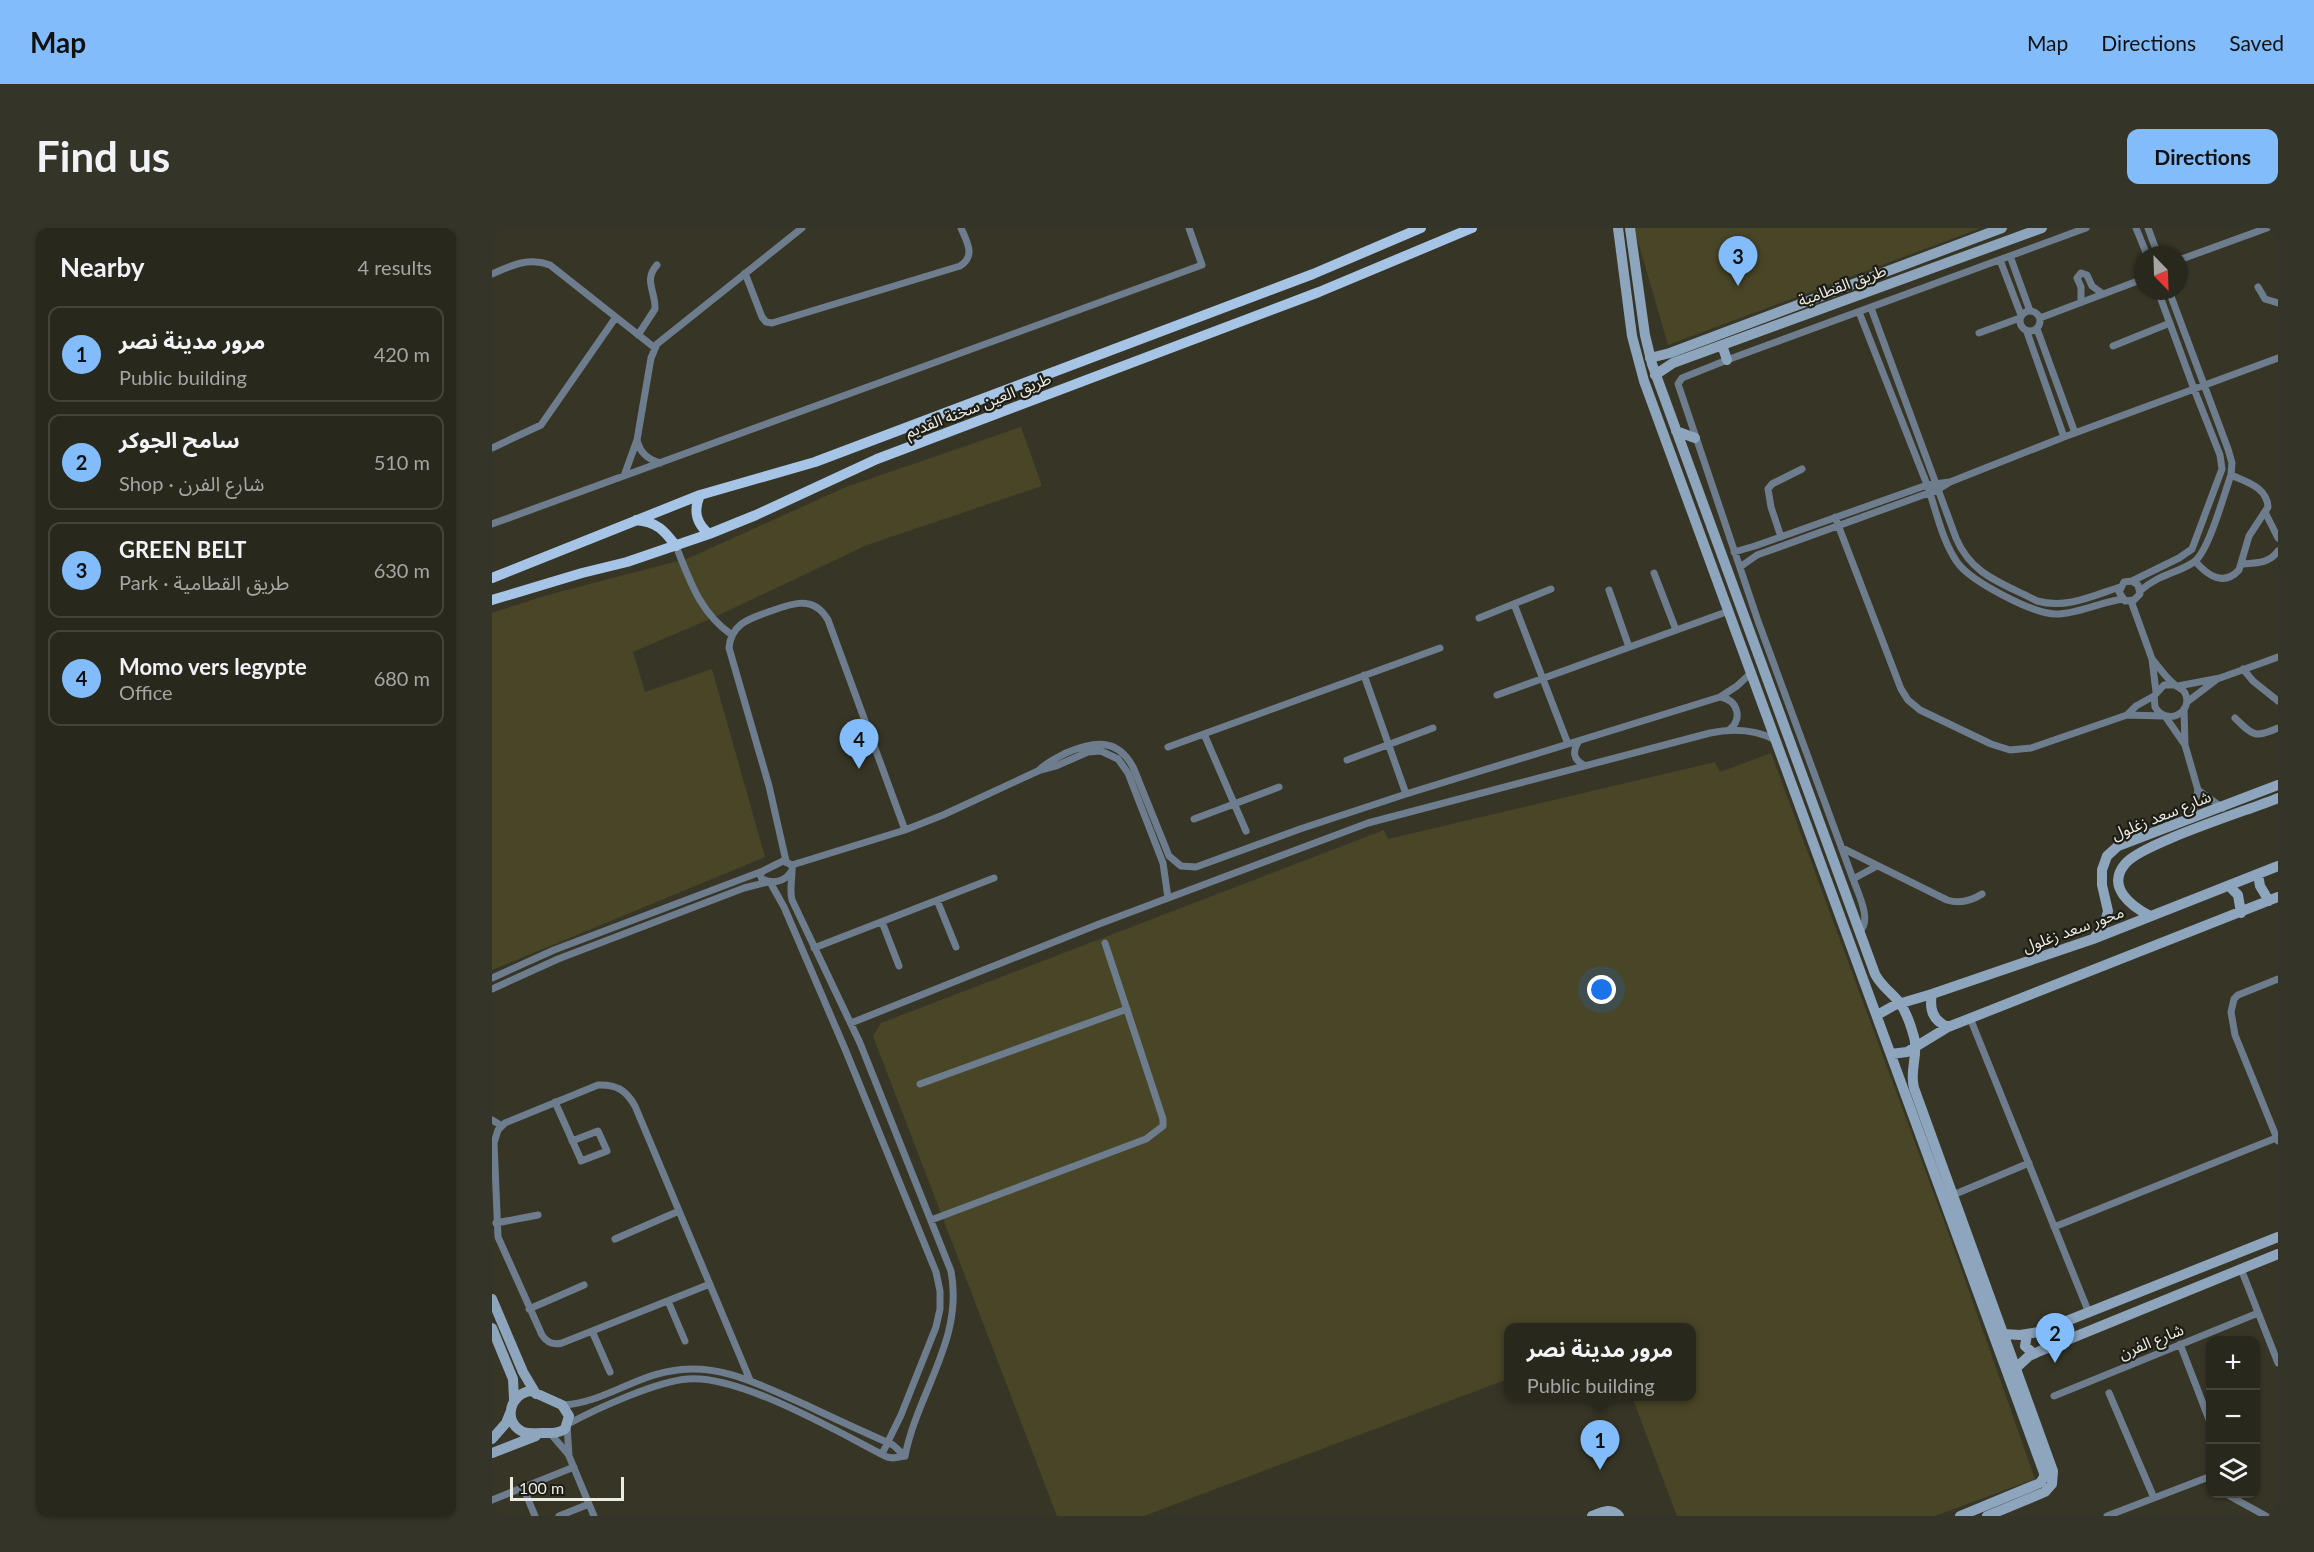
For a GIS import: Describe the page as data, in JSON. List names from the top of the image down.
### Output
{
  "streets": {
    "main road": [
      "طريق القطامية",
      "طريق العين سخنة القديم",
      "شارع سعد زغلول",
      "محور سعد زغلول"
    ],
    "street": ["شارع الفرن"]
  },
  "crossings": [
    ["شارع سعد زغلول", "محور سعد زغلول"]
  ],
  "scale_bar": "100 m",
  "north": "bottom right",
  "page": {
    "header": "Map",
    "nav": ["Map", "Directions", "Saved"],
    "buttons": "Directions",
    "title": "Find us",
    "heading": ["Nearby", "4 results"],
    "pins": [
      "3",
      "4",
      "2",
      "1"
    ],
    "list": [
      {
        "mark": "1",
        "name": "مرور مدينة نصر",
        "note": "Public building",
        "value": "420 m"
      },
      {
        "mark": "2",
        "name": "سامح الجوكر",
        "note": "Shop · شارع الفرن",
        "value": "510 m"
      },
      {
        "mark": "3",
        "name": "GREEN BELT",
        "note": "Park · طريق القطامية",
        "value": "630 m"
      },
      {
        "mark": "4",
        "name": "Momo vers legypte",
        "note": "Office",
        "value": "680 m"
      }
    ],
    "popup": ["مرور مدينة نصر", "Public building"],
    "map_buttons": ["+", "−"],
    "scale": "100 m"
  }
}
